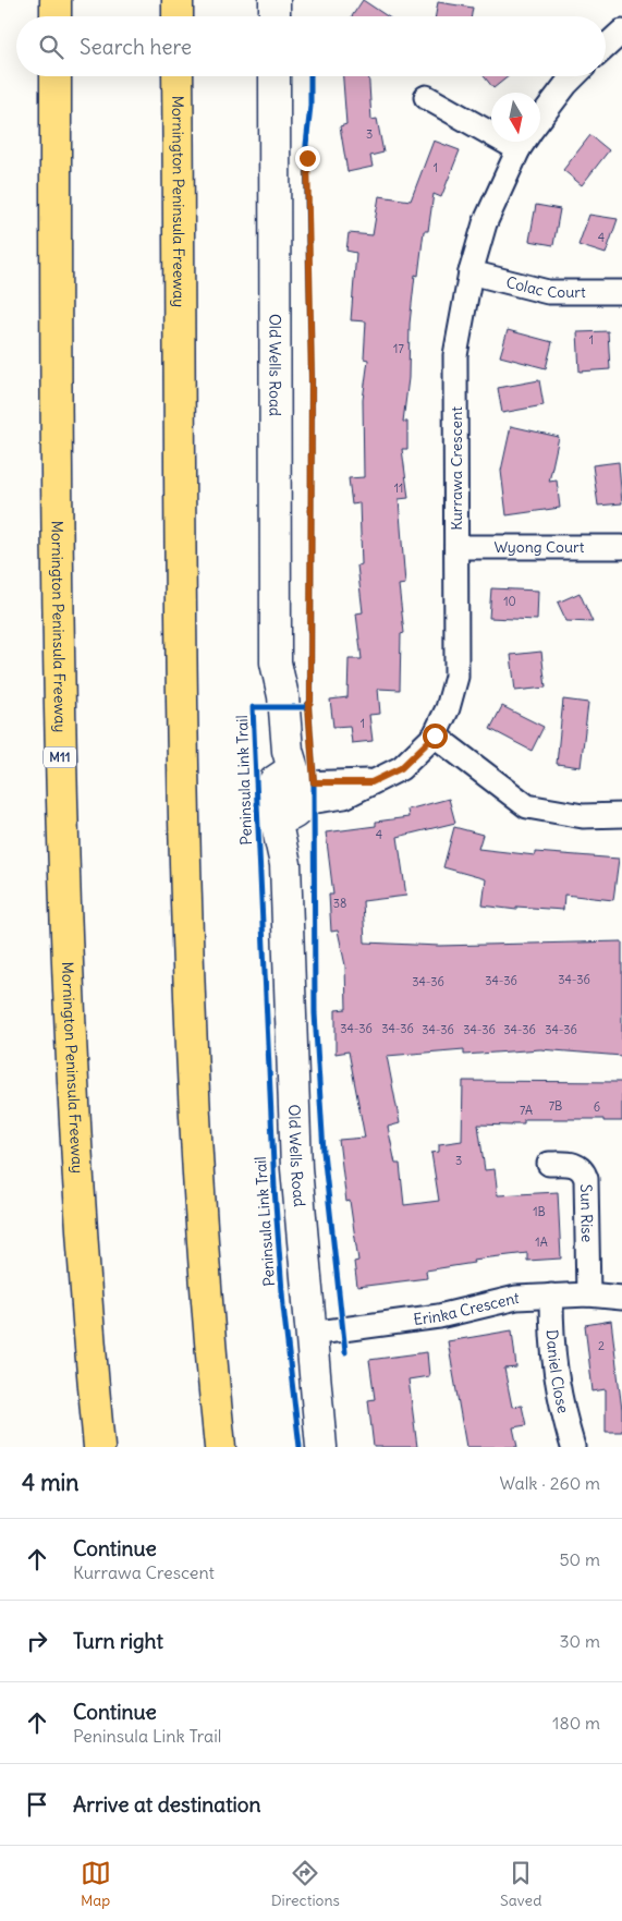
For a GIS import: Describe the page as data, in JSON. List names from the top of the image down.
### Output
{
  "streets": {
    "highway": ["Mornington Peninsula Freeway", "M11"],
    "street": [
      "Colac Court",
      "Old Wells Road",
      "Kurrawa Crescent",
      "Wyong Court",
      "Sun Rise",
      "Erinka Crescent",
      "Daniel Close"
    ],
    "cycle path": ["Peninsula Link Trail"]
  },
  "crossings": [
    ["Colac Court", "Kurrawa Crescent"],
    ["Old Wells Road", "Kurrawa Crescent"],
    ["Old Wells Road", "Erinka Crescent"],
    ["Kurrawa Crescent", "Wyong Court"],
    ["Sun Rise", "Erinka Crescent"],
    ["Erinka Crescent", "Daniel Close"]
  ],
  "house_numbers": [
    "3",
    "1",
    "4",
    "1",
    "17",
    "11",
    "10",
    "1",
    "4",
    "38",
    "34-36",
    "34-36",
    "34-36",
    "34-36",
    "34-36",
    "34-36",
    "34-36",
    "34-36",
    "34-36",
    "7B",
    "6",
    "7A",
    "3",
    "1B",
    "1A",
    "2"
  ],
  "north": "bottom",
  "page": {
    "search": "Search here",
    "heading": ["4 min", "Walk · 260 m"],
    "list": [
      ["Continue", "Kurrawa Crescent", "50 m"],
      ["Turn right", "30 m"],
      ["Continue", "Peninsula Link Trail", "180 m"],
      "Arrive at destination"
    ],
    "nav": ["Map", "Directions", "Saved"]
  }
}
